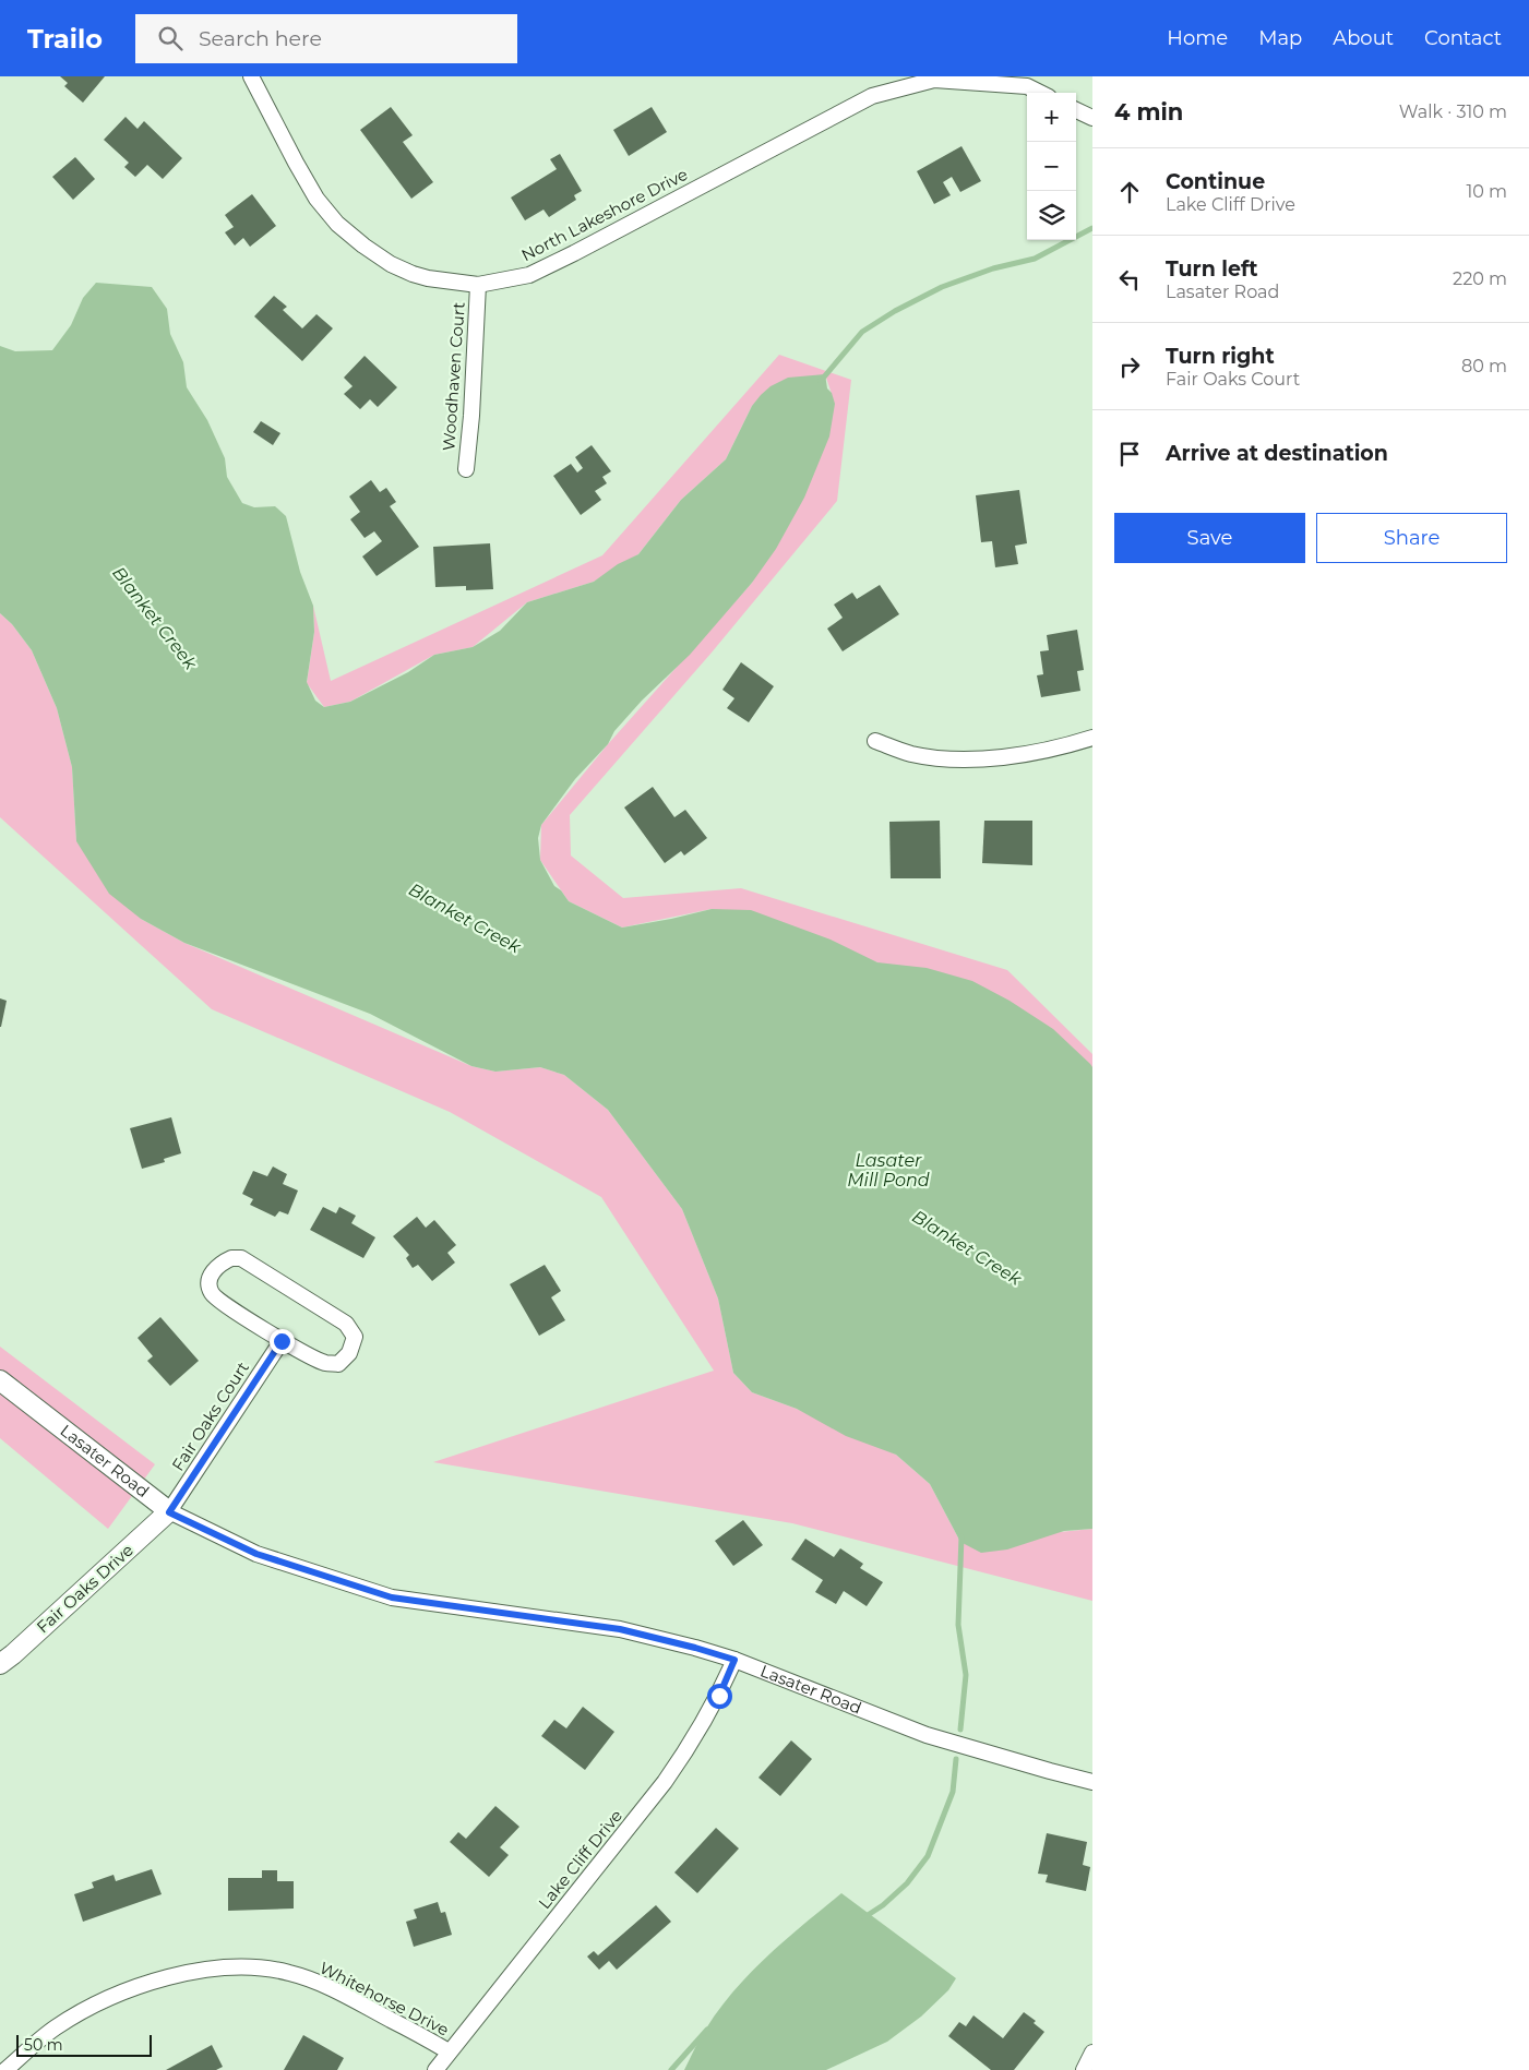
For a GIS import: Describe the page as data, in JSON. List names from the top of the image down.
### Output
{
  "streets": {
    "street": [
      "North Lakeshore Drive",
      "Woodhaven Court",
      "Fair Oaks Court",
      "Lasater Road",
      "Fair Oaks Drive",
      "Lake Cliff Drive",
      "Whitehorse Drive"
    ]
  },
  "crossings": [
    ["North Lakeshore Drive", "Woodhaven Court"],
    ["Fair Oaks Court", "Lasater Road"],
    ["Fair Oaks Court", "Fair Oaks Drive"],
    ["Lasater Road", "Fair Oaks Drive"],
    ["Lasater Road", "Lake Cliff Drive"],
    ["Lake Cliff Drive", "Whitehorse Drive"]
  ],
  "water": ["Blanket Creek", "Lasater Mill Pond"],
  "scale_bar": "50 m",
  "page": {
    "header": "Trailo",
    "search": "Search here",
    "nav": [
      "Home",
      "Map",
      "About",
      "Contact"
    ],
    "heading": ["4 min", "Walk · 310 m"],
    "map_buttons": ["+", "−"],
    "list": [
      ["Continue", "Lake Cliff Drive", "10 m"],
      ["Turn left", "Lasater Road", "220 m"],
      ["Turn right", "Fair Oaks Court", "80 m"],
      "Arrive at destination"
    ],
    "buttons": ["Save", "Share"],
    "scale": "50 m"
  }
}
